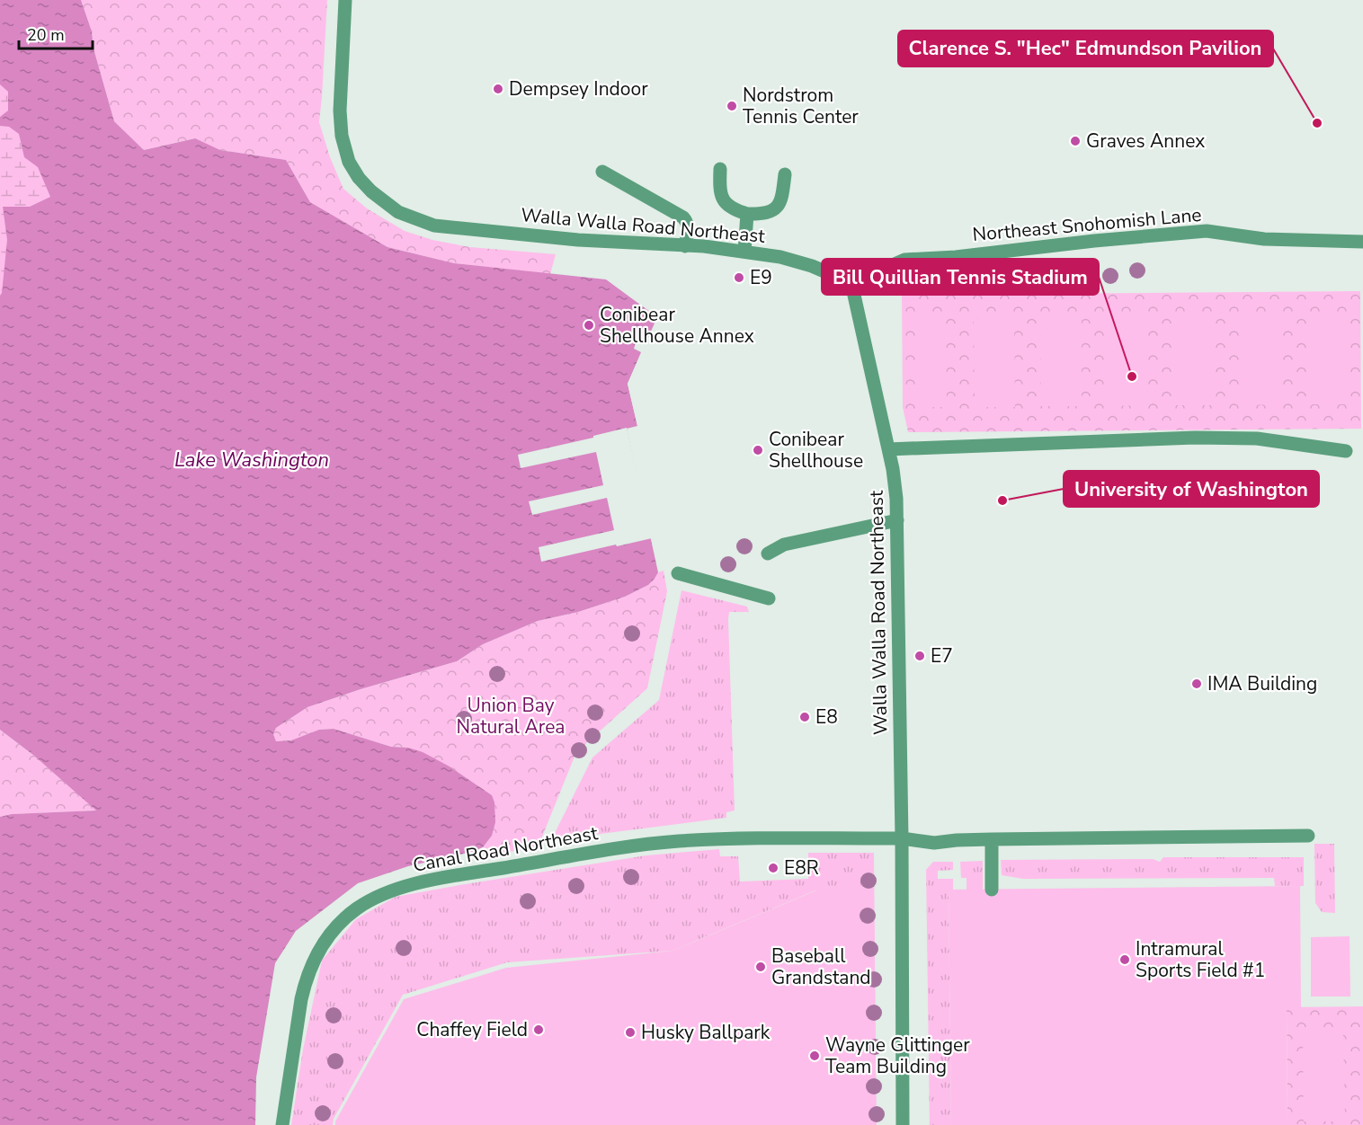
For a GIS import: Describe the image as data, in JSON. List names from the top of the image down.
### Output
{
  "streets": {
    "lane": ["Northeast Snohomish Lane", "Walla Walla Road Northeast", "Canal Road Northeast"]
  },
  "crossings": [
    ["Northeast Snohomish Lane", "Walla Walla Road Northeast"],
    ["Walla Walla Road Northeast", "Canal Road Northeast"]
  ],
  "water": ["Lake Washington"],
  "parks": ["Union Bay Natural Area"],
  "places": [
    "Dempsey Indoor",
    "Nordstrom Tennis Center",
    "Clarence S. \"Hec\" Edmundson Pavilion",
    "Graves Annex",
    "E9",
    "Conibear Shellhouse Annex",
    "Bill Quillian Tennis Stadium",
    "Conibear Shellhouse",
    "University of Washington",
    "E7",
    "IMA Building",
    "E8",
    "E8R",
    "Intramural Sports Field #1",
    "Baseball Grandstand",
    "Chaffey Field",
    "Husky Ballpark",
    "Wayne Glittinger Team Building"
  ],
  "scale_bar": "20 m"
}
